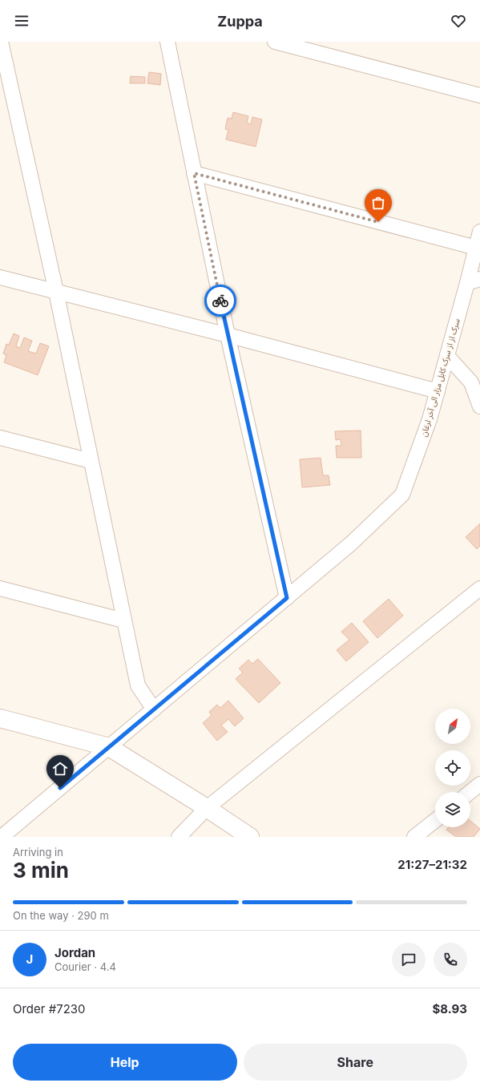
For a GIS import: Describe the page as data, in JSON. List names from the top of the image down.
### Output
{
  "streets": {
    "street": ["سرک از از سرک کابل مزار الی آخر لرغان"]
  },
  "north": "top right",
  "page": {
    "header": "Zuppa",
    "heading": ["3 min", "Arriving in", "21:27–21:32"],
    "panel": [
      "Jordan",
      "Courier · 4.4",
      "Order #7230",
      "$8.93"
    ],
    "bar": "On the way · 290 m",
    "round": "J",
    "buttons": ["Help", "Share"]
  }
}
